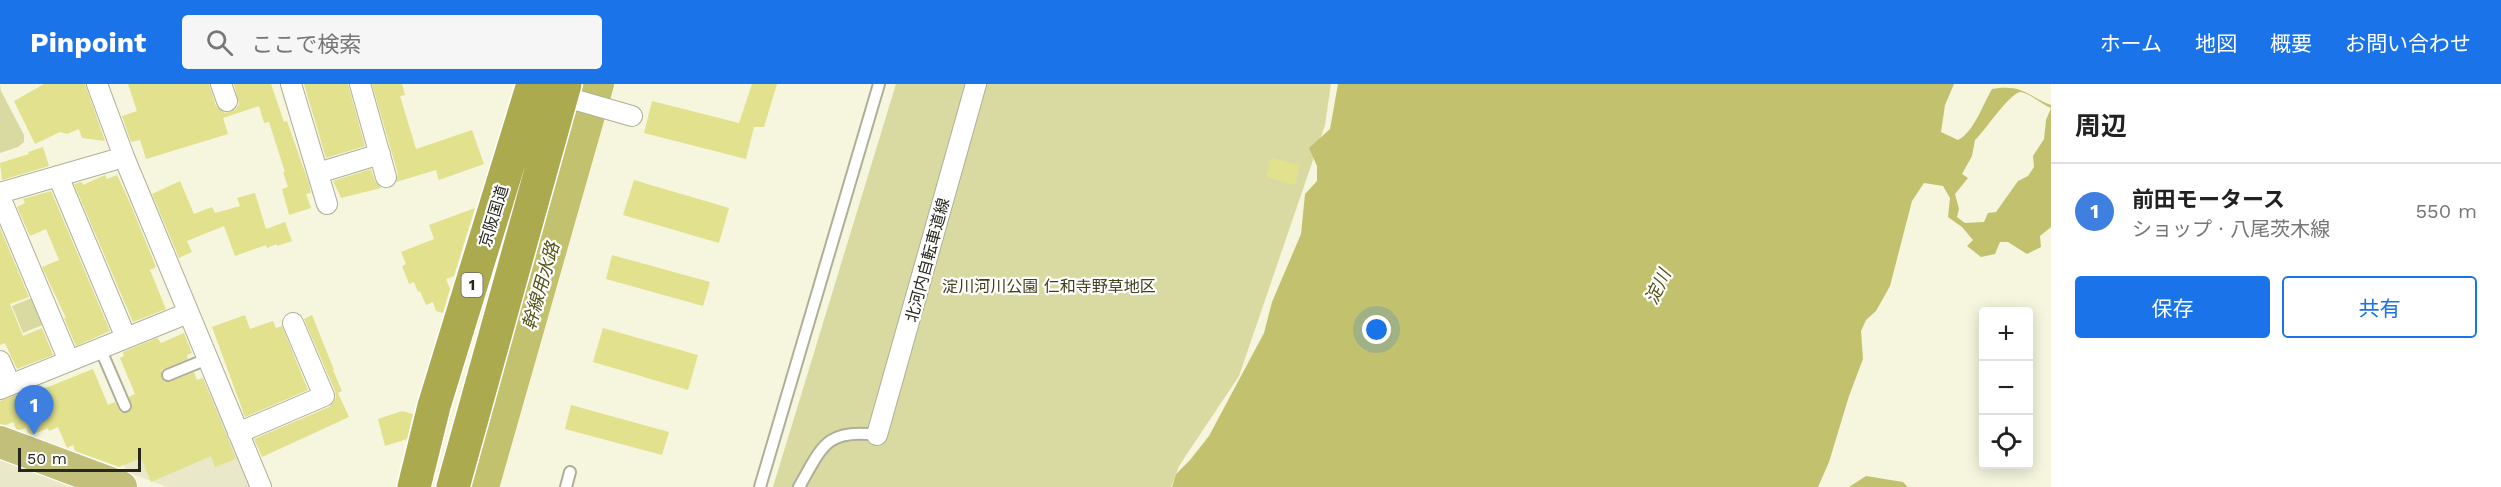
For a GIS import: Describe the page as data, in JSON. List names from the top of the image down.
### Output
{
  "streets": {
    "highway": ["京阪国道", "1"],
    "street": ["北河内自転車道線"]
  },
  "water": ["幹線用水路", "淀川"],
  "parks": ["淀川河川公園 仁和寺野草地区"],
  "scale_bar": "50 m",
  "page": {
    "header": "Pinpoint",
    "search": "ここで検索",
    "nav": [
      "ホーム",
      "地図",
      "概要",
      "お問い合わせ"
    ],
    "heading": "周辺",
    "list": [
      {
        "mark": "1",
        "name": "前田モータース",
        "note": "ショップ · 八尾茨木線",
        "value": "550 m"
      }
    ],
    "buttons": ["保存", "共有"],
    "map_buttons": ["+", "−"],
    "pins": "1",
    "scale": "50 m"
  }
}
